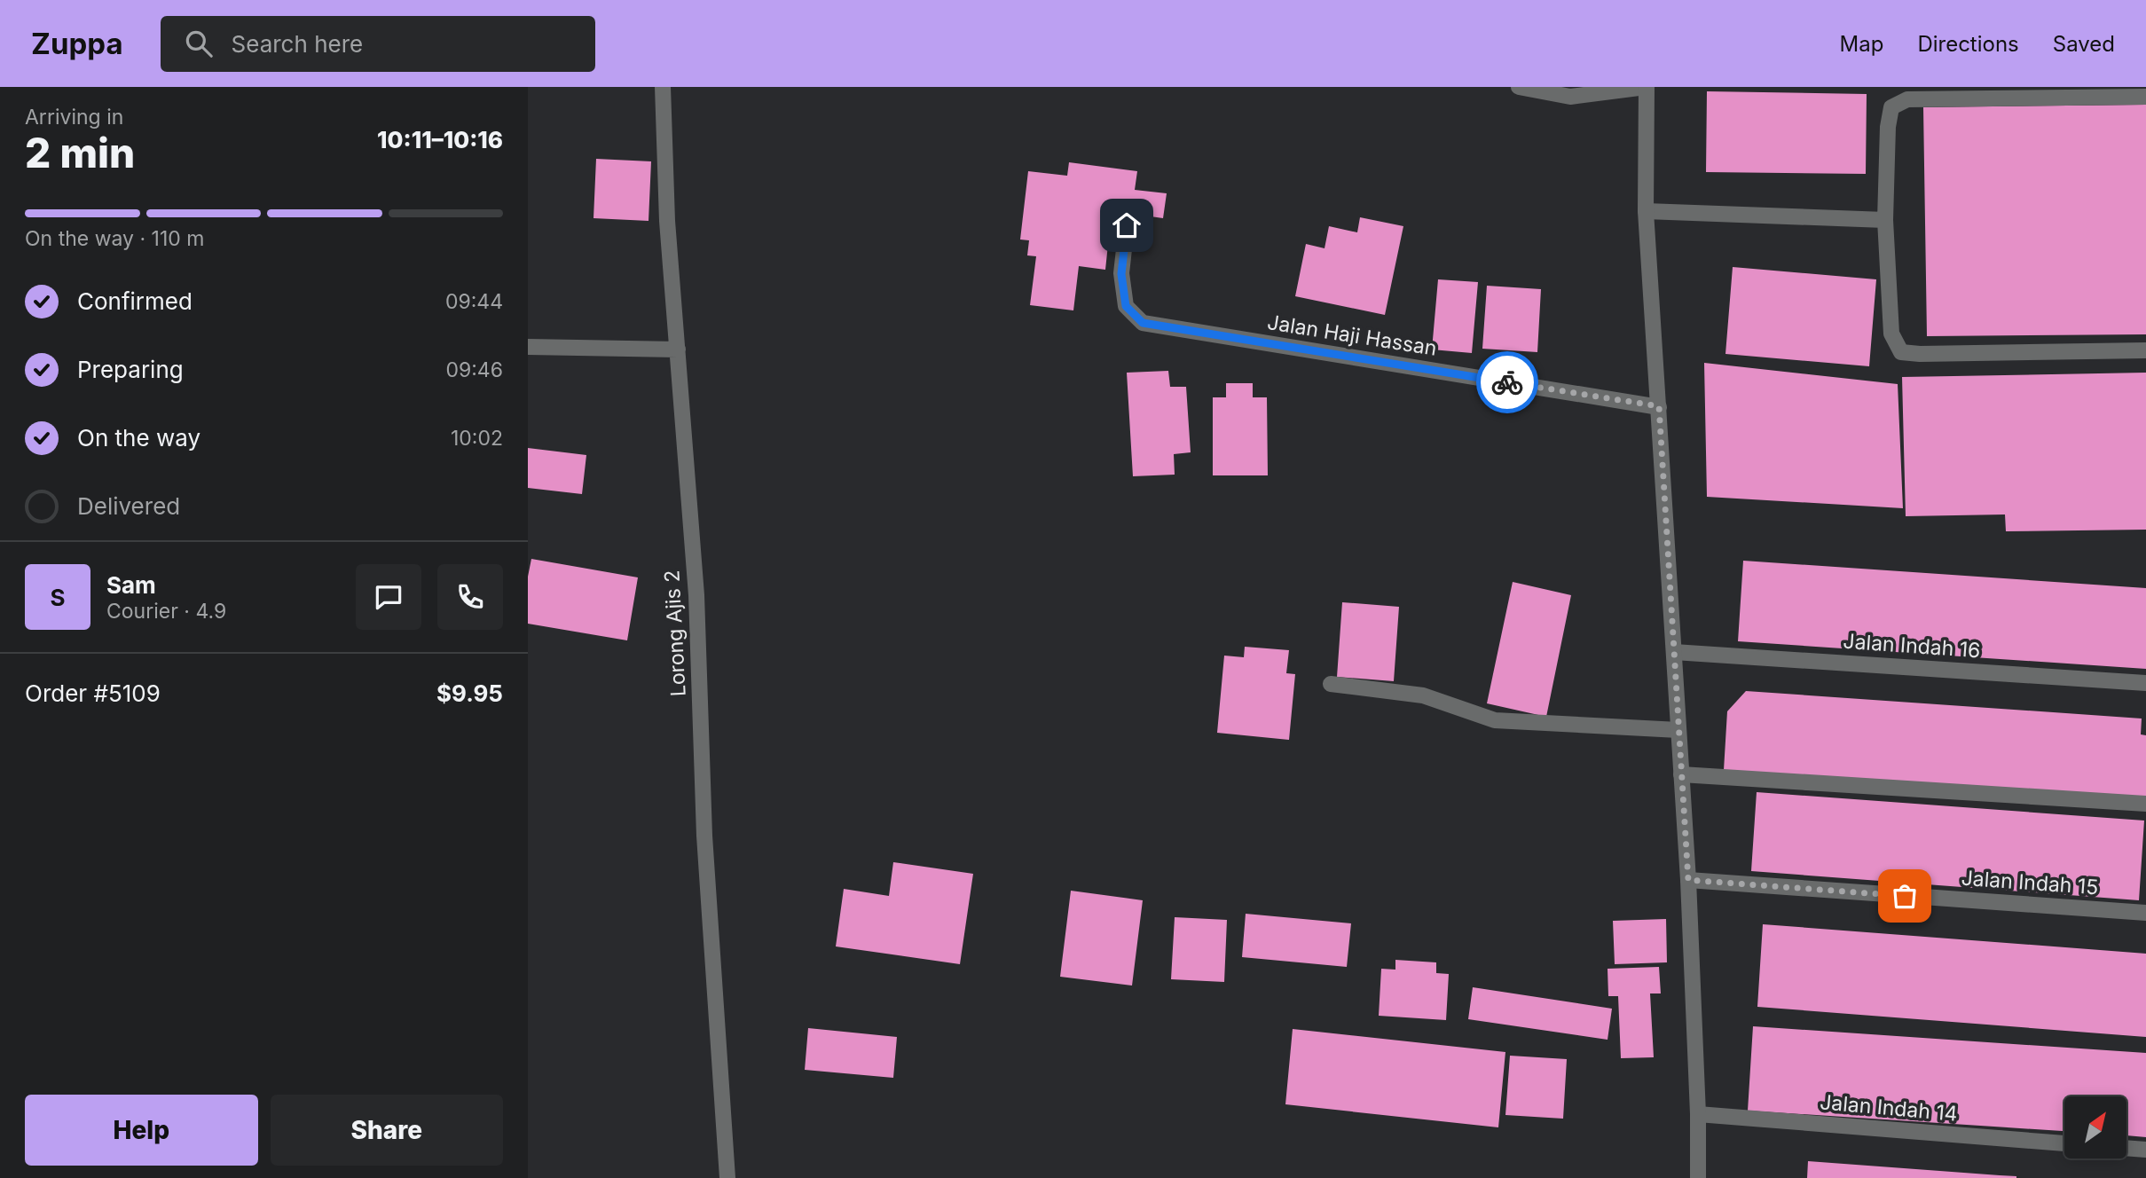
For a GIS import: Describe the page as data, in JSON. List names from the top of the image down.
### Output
{
  "streets": {
    "street": [
      "Jalan Haji Hassan",
      "Lorong Ajis 2",
      "Jalan Indah 16",
      "Jalan Indah 15",
      "Jalan Indah 14"
    ]
  },
  "north": "top right",
  "page": {
    "header": "Zuppa",
    "search": "Search here",
    "nav": ["Map", "Directions", "Saved"],
    "heading": ["2 min", "Arriving in", "10:11–10:16"],
    "panel": [
      "Sam",
      "Courier · 4.9",
      "Order #5109",
      "$9.95"
    ],
    "bar": "On the way · 110 m",
    "list": [
      ["Confirmed", "09:44"],
      ["Preparing", "09:46"],
      ["On the way", "10:02"],
      "Delivered"
    ],
    "round": "S",
    "buttons": ["Help", "Share"]
  }
}
